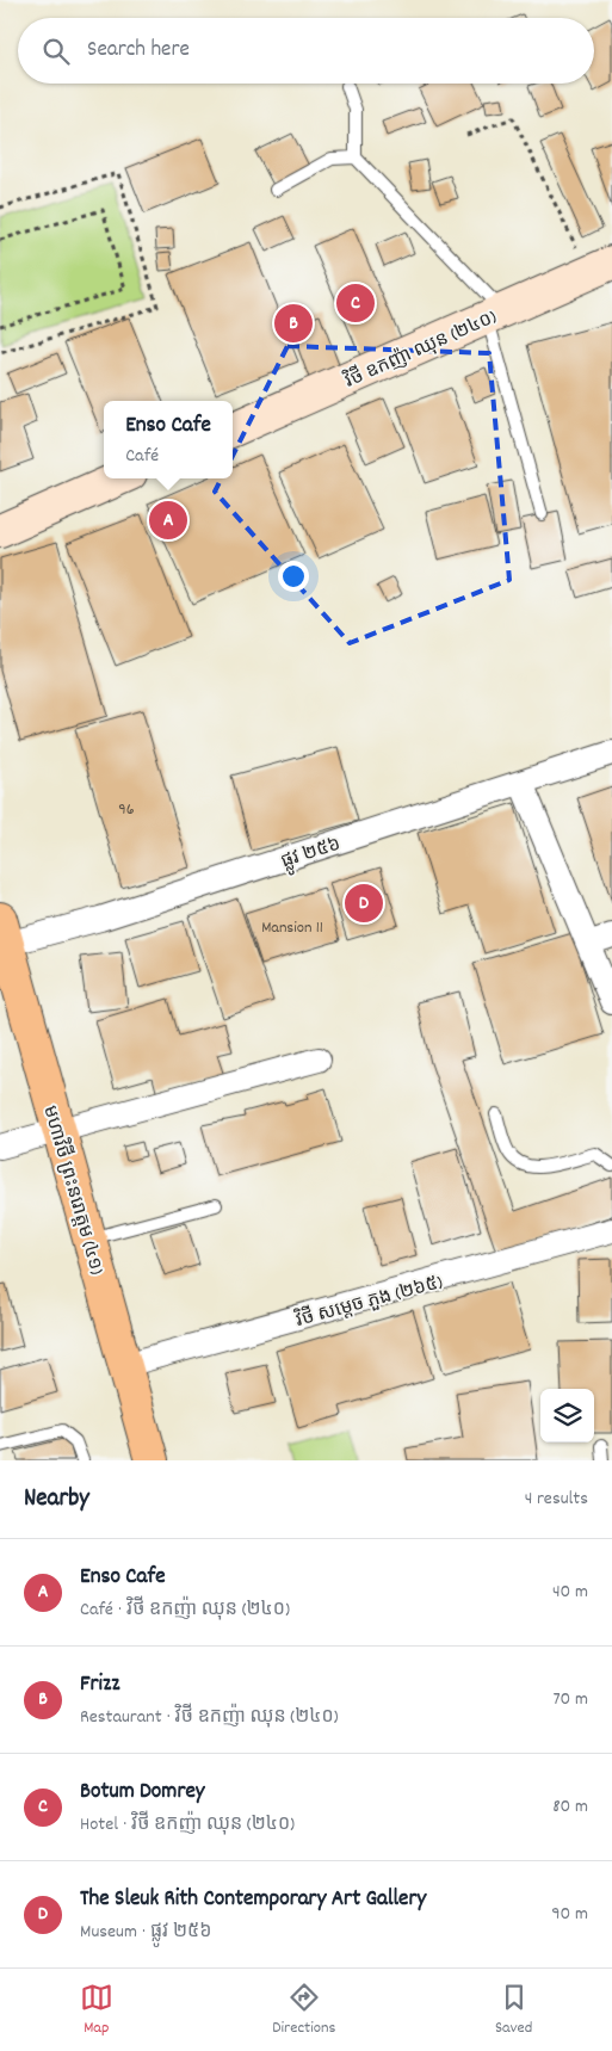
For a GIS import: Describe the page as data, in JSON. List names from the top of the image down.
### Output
{
  "streets": {
    "main road": ["មហាវិថី ព្រះនរោត្តម (៤១)"],
    "street": ["វិថី ឧកញ៉ា ឈុន (២៤០)", "ផ្លូវ ២៥៦", "វិថី សម្តេច ភួង (២៦៥)"]
  },
  "crossings": [
    ["ផ្លូវ ២៥៦", "មហាវិថី ព្រះនរោត្តម (៤១)"],
    ["មហាវិថី ព្រះនរោត្តម (៤១)", "វិថី សម្តេច ភួង (២៦៥)"]
  ],
  "house_numbers": ["96", "Mansion 11"],
  "page": {
    "search": "Search here",
    "pins": [
      "C",
      "B",
      "A",
      "D"
    ],
    "popup": ["Enso Cafe", "Café"],
    "heading": ["Nearby", "4 results"],
    "list": [
      {
        "mark": "A",
        "name": "Enso Cafe",
        "note": "Café · វិថី ឧកញ៉ា ឈុន (២៤០)",
        "value": "40 m"
      },
      {
        "mark": "B",
        "name": "Frizz",
        "note": "Restaurant · វិថី ឧកញ៉ា ឈុន (២៤០)",
        "value": "70 m"
      },
      {
        "mark": "C",
        "name": "Botum Domrey",
        "note": "Hotel · វិថី ឧកញ៉ា ឈុន (២៤០)",
        "value": "80 m"
      },
      {
        "mark": "D",
        "name": "The Sleuk Rith Contemporary Art Gallery",
        "note": "Museum · ផ្លូវ ២៥៦",
        "value": "90 m"
      }
    ],
    "nav": ["Map", "Directions", "Saved"]
  }
}
